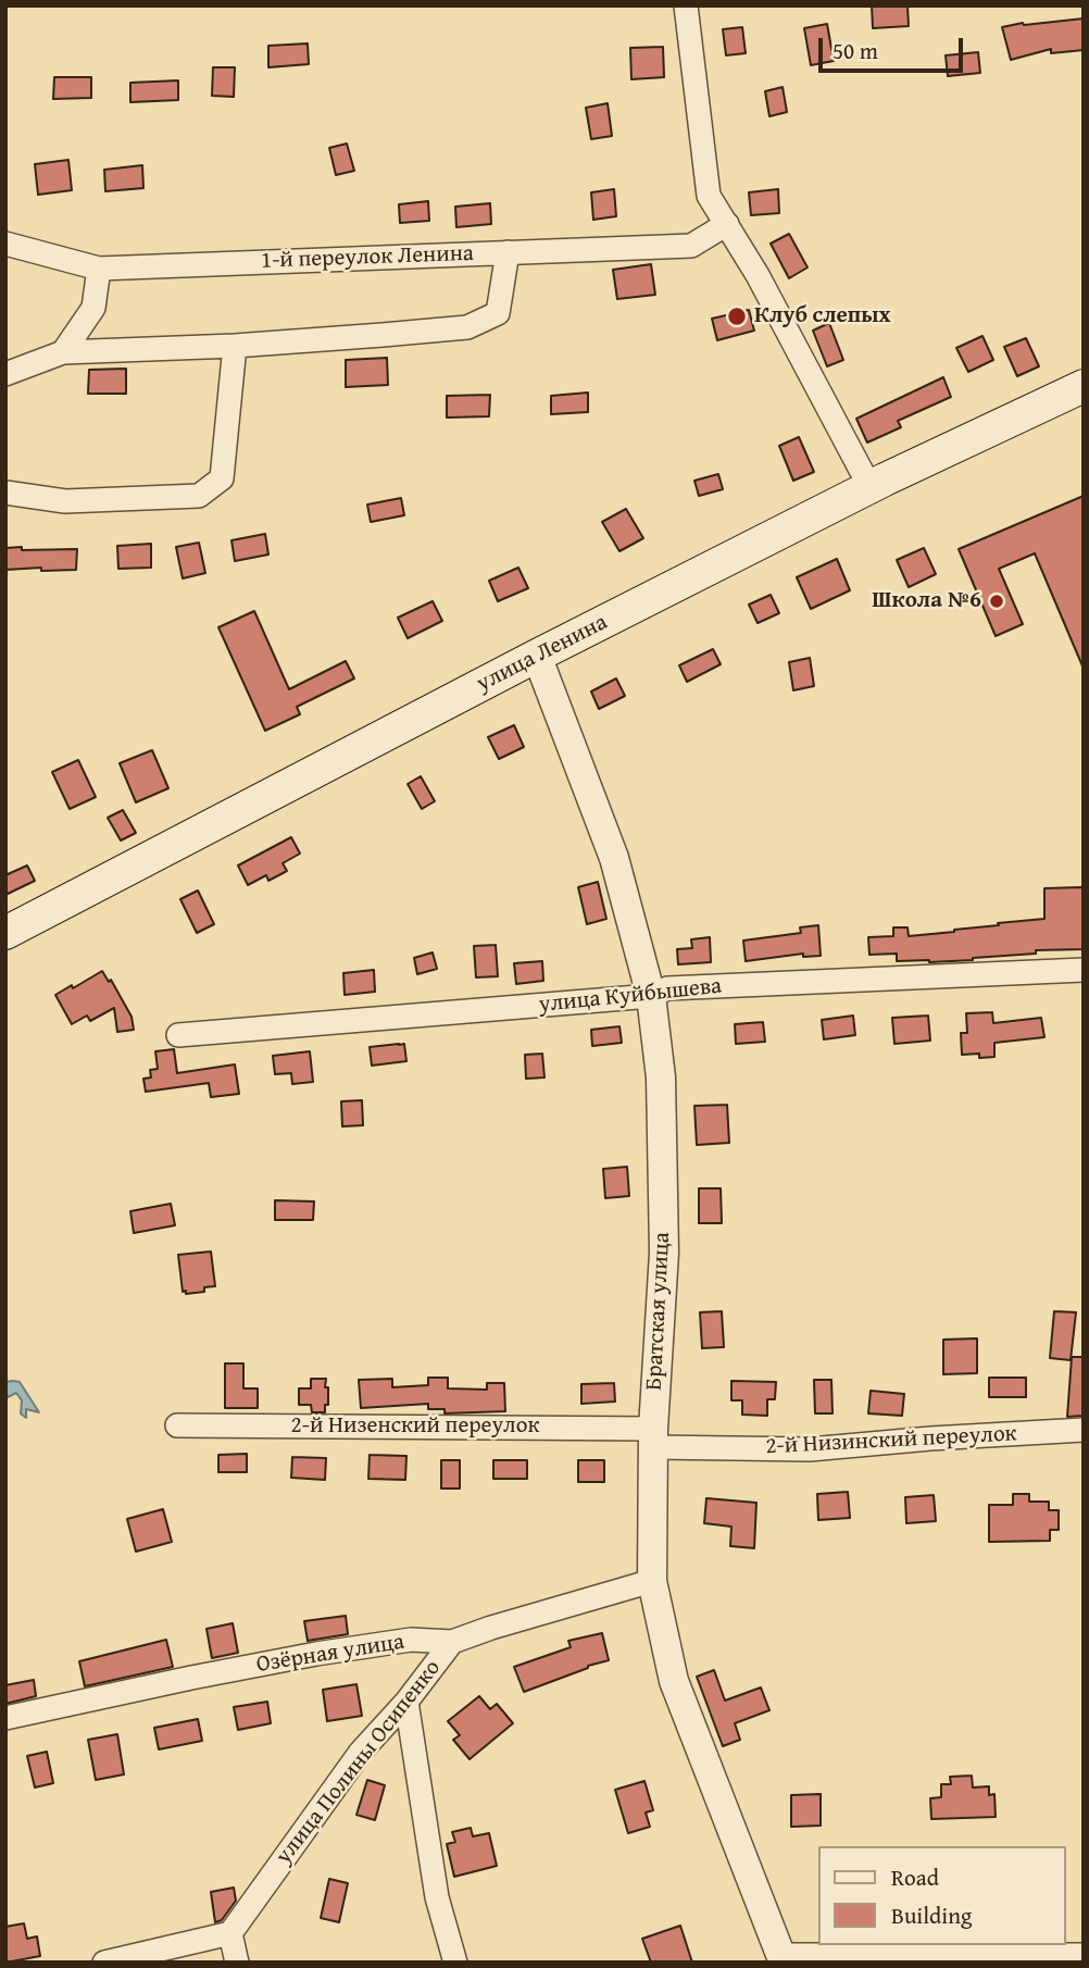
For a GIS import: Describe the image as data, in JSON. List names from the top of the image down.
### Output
{
  "streets": {
    "main road": ["улица Ленина"],
    "street": [
      "1-й переулок Ленина",
      "улица Куйбышева",
      "Братская улица",
      "2-й Низенский переулок",
      "2-й Низинский переулок",
      "Озёрная улица",
      "улица Полины Осипенко"
    ]
  },
  "crossings": [
    ["улица Ленина", "Братская улица"],
    ["улица Куйбышева", "Братская улица"],
    ["Братская улица", "2-й Низенский переулок"],
    ["Братская улица", "2-й Низинский переулок"],
    ["Братская улица", "Озёрная улица"],
    ["2-й Низенский переулок", "2-й Низинский переулок"],
    ["Озёрная улица", "улица Полины Осипенко"]
  ],
  "places": ["Клуб слепых", "Школа №6"],
  "legend": ["Road", "Building"],
  "scale_bar": "50 m"
}
